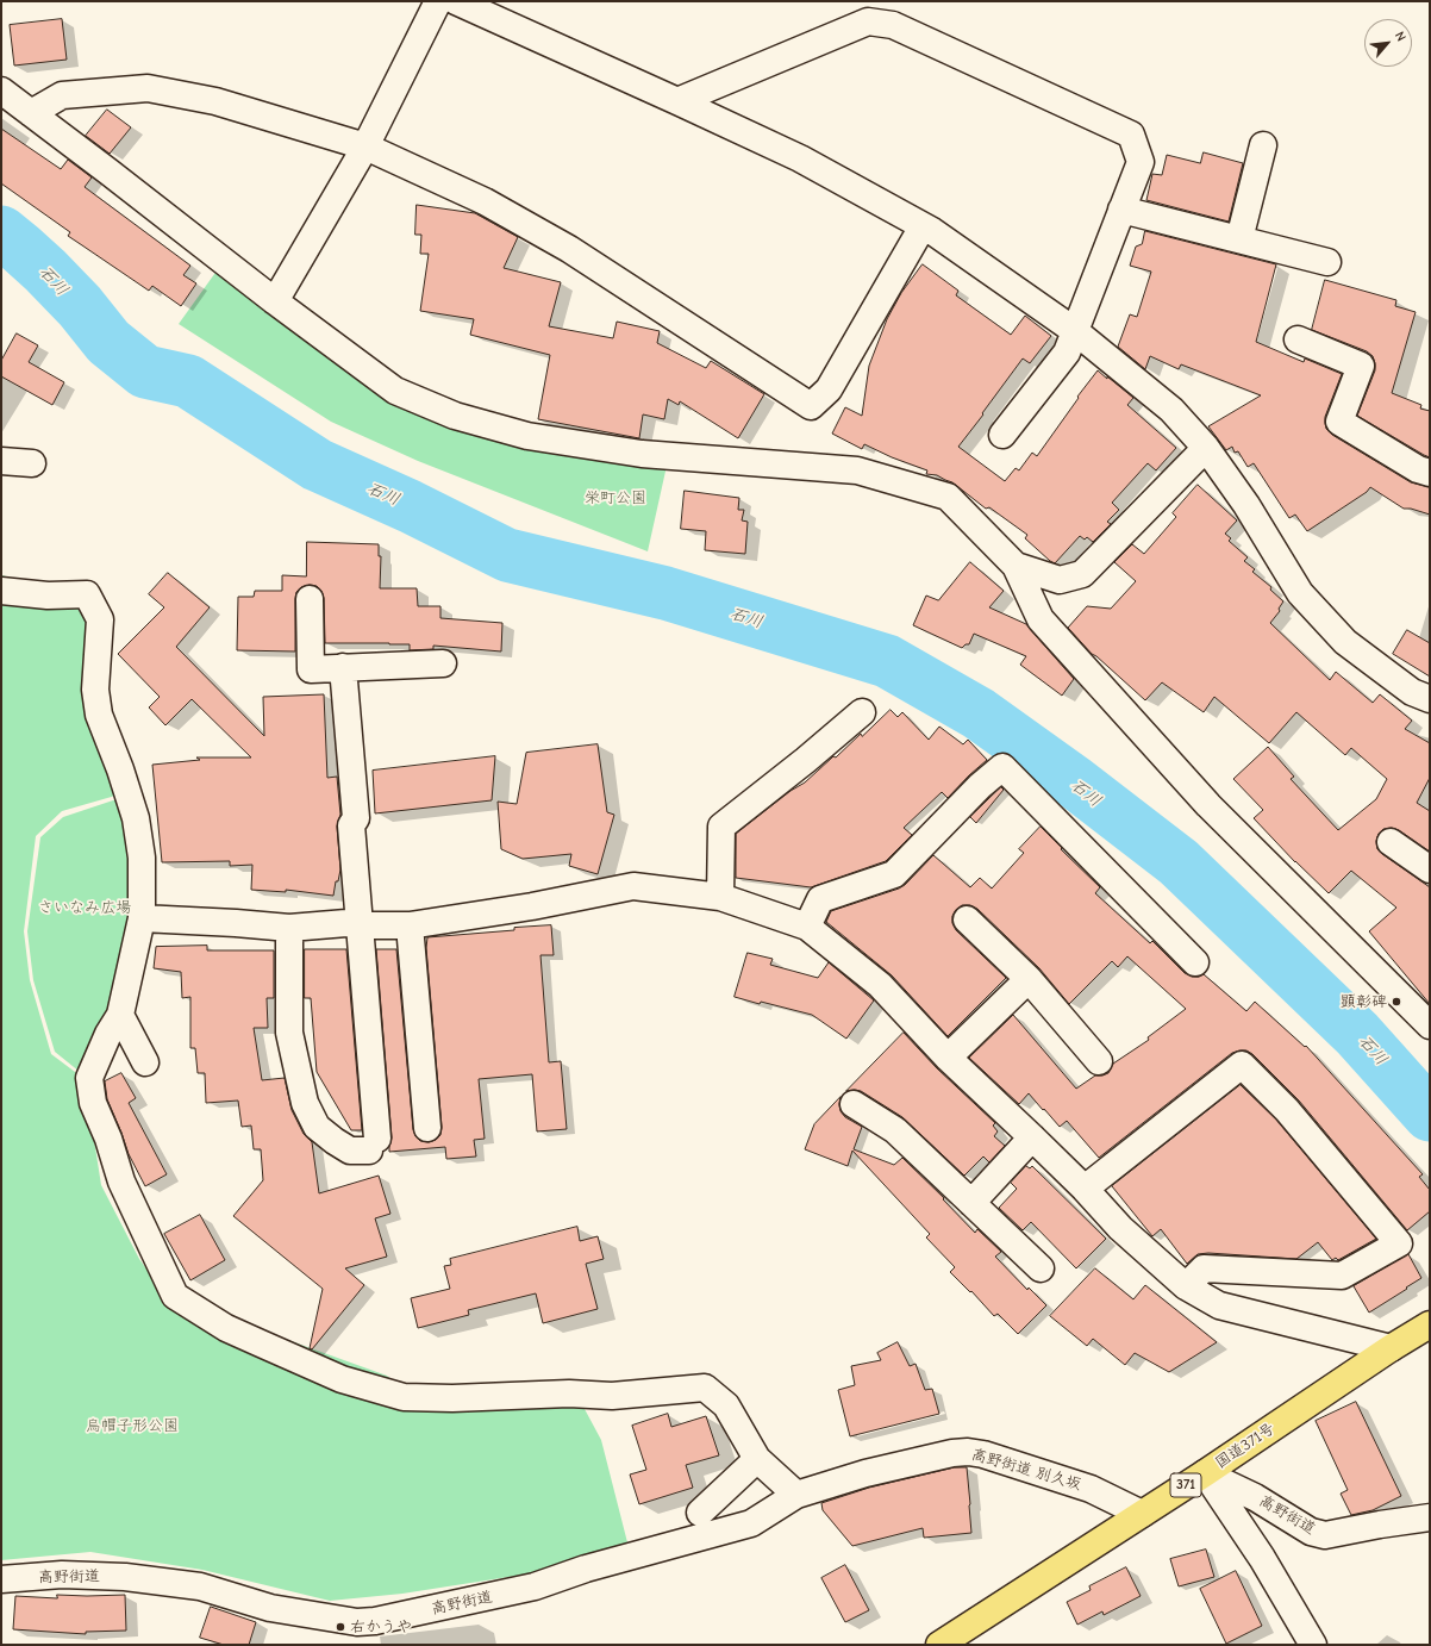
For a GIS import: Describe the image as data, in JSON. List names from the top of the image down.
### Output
{
  "streets": {
    "highway": ["国道371号", "371"],
    "street": ["高野街道 別久坂", "高野街道"]
  },
  "crossings": [
    ["国道371号", "高野街道 別久坂"],
    ["国道371号", "高野街道"],
    ["高野街道 別久坂", "高野街道"]
  ],
  "water": ["石川"],
  "parks": ["栄町公園", "さいなみ広場", "烏帽子形公園"],
  "places": ["顕彰碑", "右かうや"],
  "north": "top right"
}
